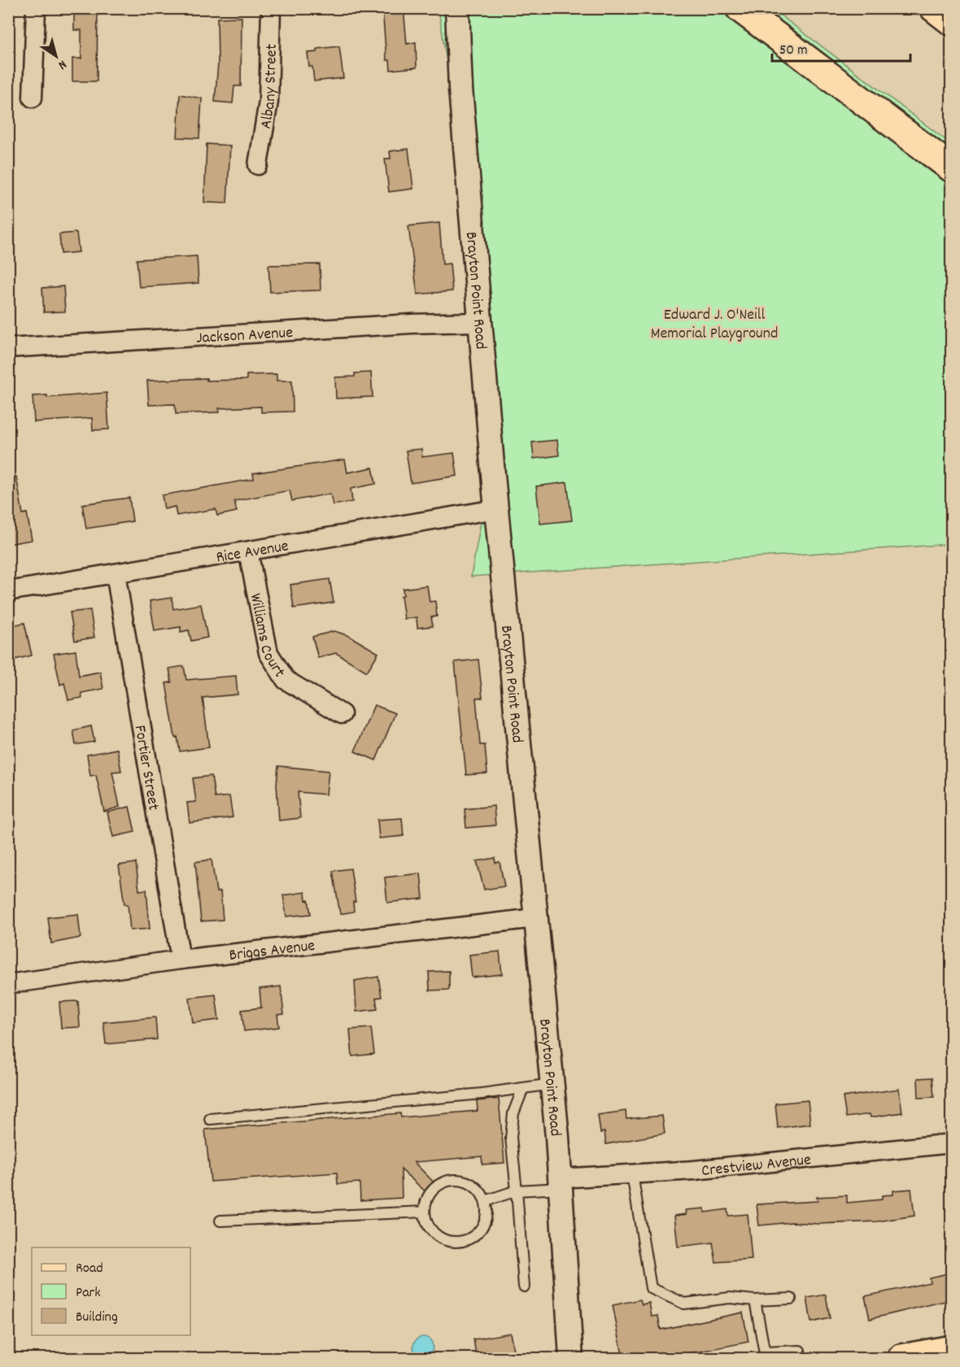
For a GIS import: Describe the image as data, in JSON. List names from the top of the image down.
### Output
{
  "streets": {
    "street": [
      "Albany Street",
      "Brayton Point Road",
      "Jackson Avenue",
      "Rice Avenue",
      "Williams Court",
      "Fortier Street",
      "Briggs Avenue",
      "Crestview Avenue"
    ]
  },
  "crossings": [
    ["Brayton Point Road", "Jackson Avenue"],
    ["Brayton Point Road", "Rice Avenue"],
    ["Brayton Point Road", "Briggs Avenue"],
    ["Brayton Point Road", "Crestview Avenue"],
    ["Rice Avenue", "Williams Court"],
    ["Rice Avenue", "Fortier Street"],
    ["Fortier Street", "Briggs Avenue"]
  ],
  "parks": ["Edward J. O'Neill Memorial Playground"],
  "legend": ["Road", "Park", "Building"],
  "scale_bar": "50 m",
  "north": "bottom right"
}
